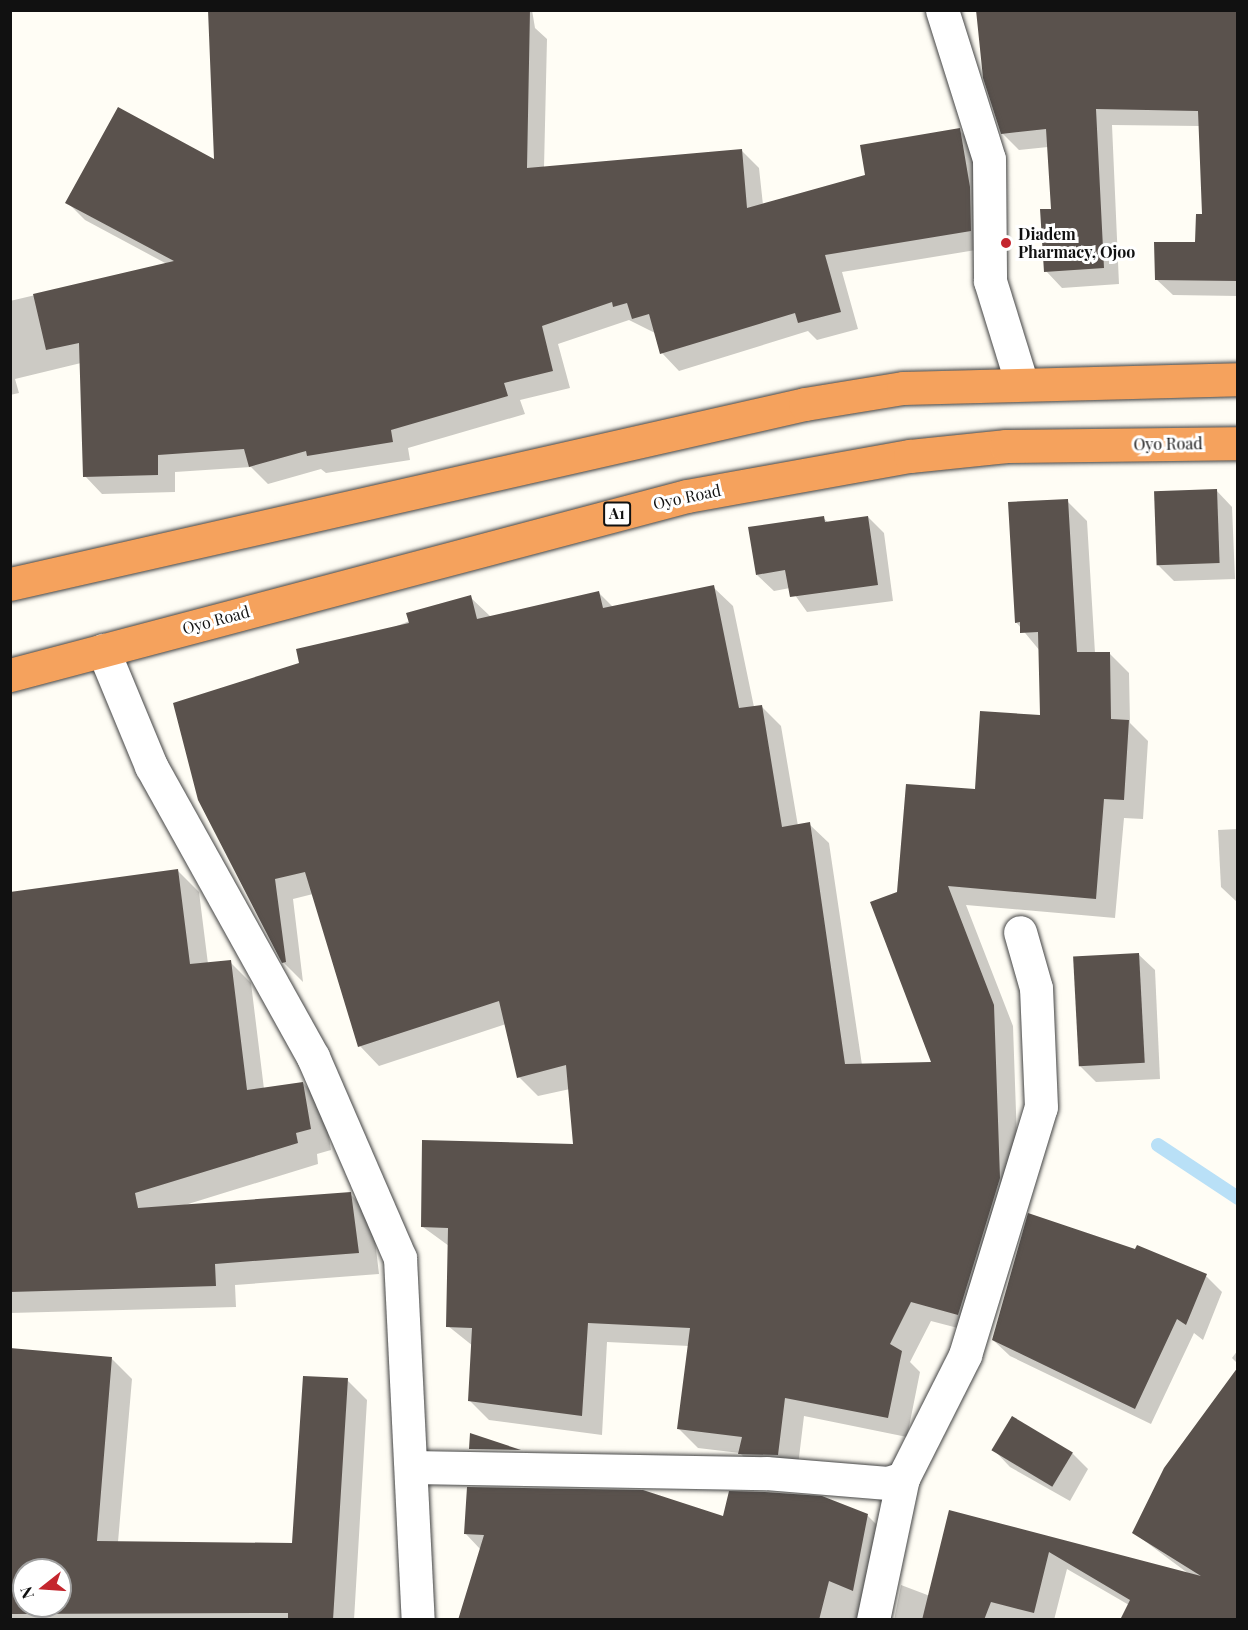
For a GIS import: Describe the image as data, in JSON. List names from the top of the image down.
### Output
{
  "streets": {
    "highway": ["Oyo Road", "A1"]
  },
  "places": ["Diadem Pharmacy, Ojoo"],
  "north": "left"
}
